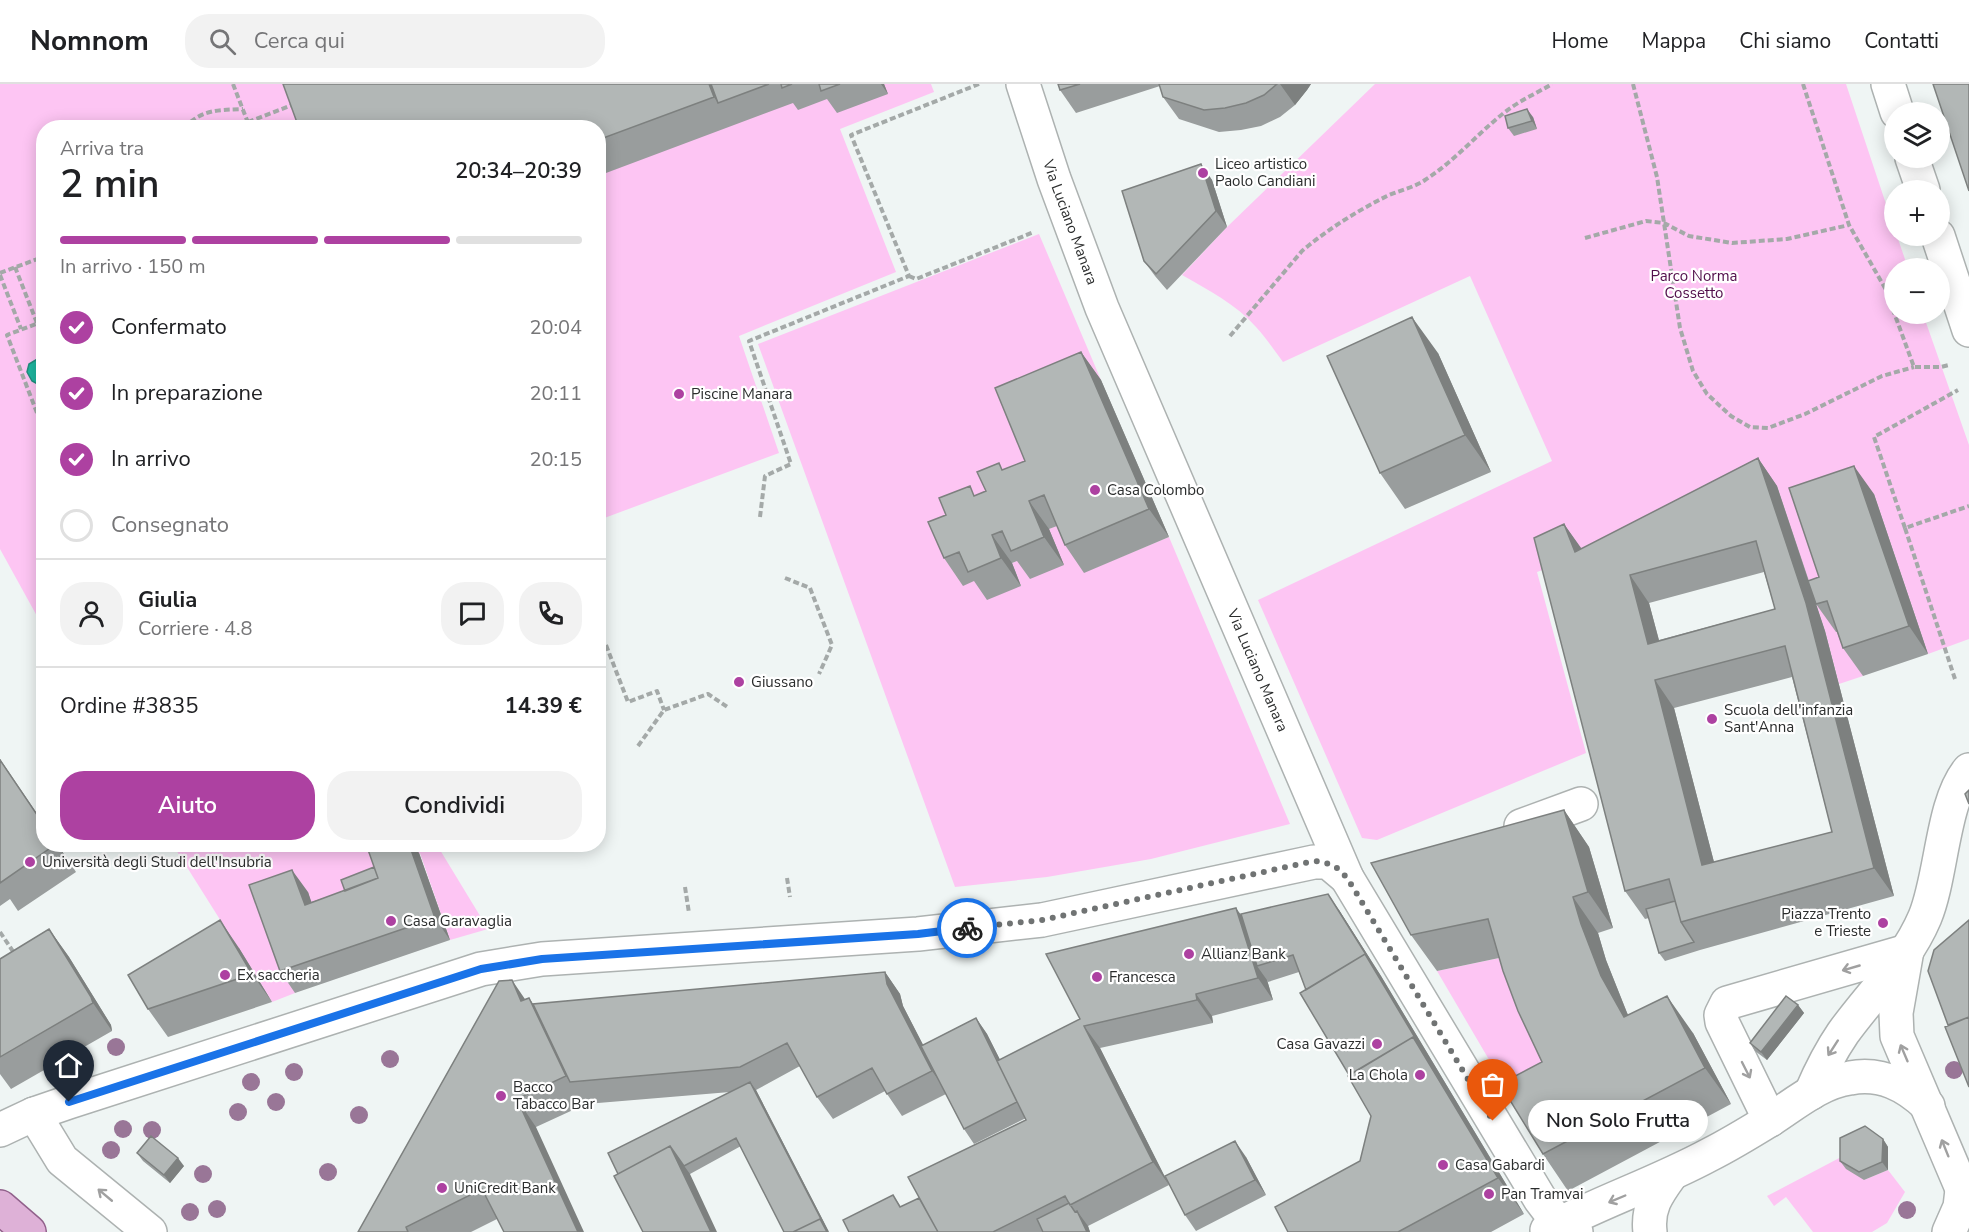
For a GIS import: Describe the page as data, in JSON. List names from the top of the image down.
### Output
{
  "streets": {
    "street": ["Via Luciano Manara"]
  },
  "parks": ["Parco Norma Cossetto"],
  "places": [
    "Liceo artistico Paolo Candiani",
    "Piscine Manara",
    "Casa Colombo",
    "Giussano",
    "Scuola dell'infanzia Sant'Anna",
    "Università degli Studi dell'Insubria",
    "Casa Garavaglia",
    "Piazza Trento e Trieste",
    "Allianz Bank",
    "Ex saccheria",
    "Francesca",
    "Casa Gavazzi",
    "La Chola",
    "Bacco Tabacco Bar",
    "Non Solo Frutta",
    "Casa Gabardi",
    "UniCredit Bank",
    "Pan Tramvai"
  ],
  "page": {
    "header": "Nomnom",
    "search": "Cerca qui",
    "nav": [
      "Home",
      "Mappa",
      "Chi siamo",
      "Contatti"
    ],
    "map_buttons": ["+", "−"],
    "heading": ["2 min", "Arriva tra", "20:34–20:39"],
    "panel": [
      "Giulia",
      "Corriere · 4.8",
      "Ordine #3835",
      "14.39 €"
    ],
    "bar": "In arrivo · 150 m",
    "list": [
      ["Confermato", "20:04"],
      ["In preparazione", "20:11"],
      ["In arrivo", "20:15"],
      "Consegnato"
    ],
    "buttons": ["Aiuto", "Condividi"],
    "bubble": "Non Solo Frutta"
  }
}
